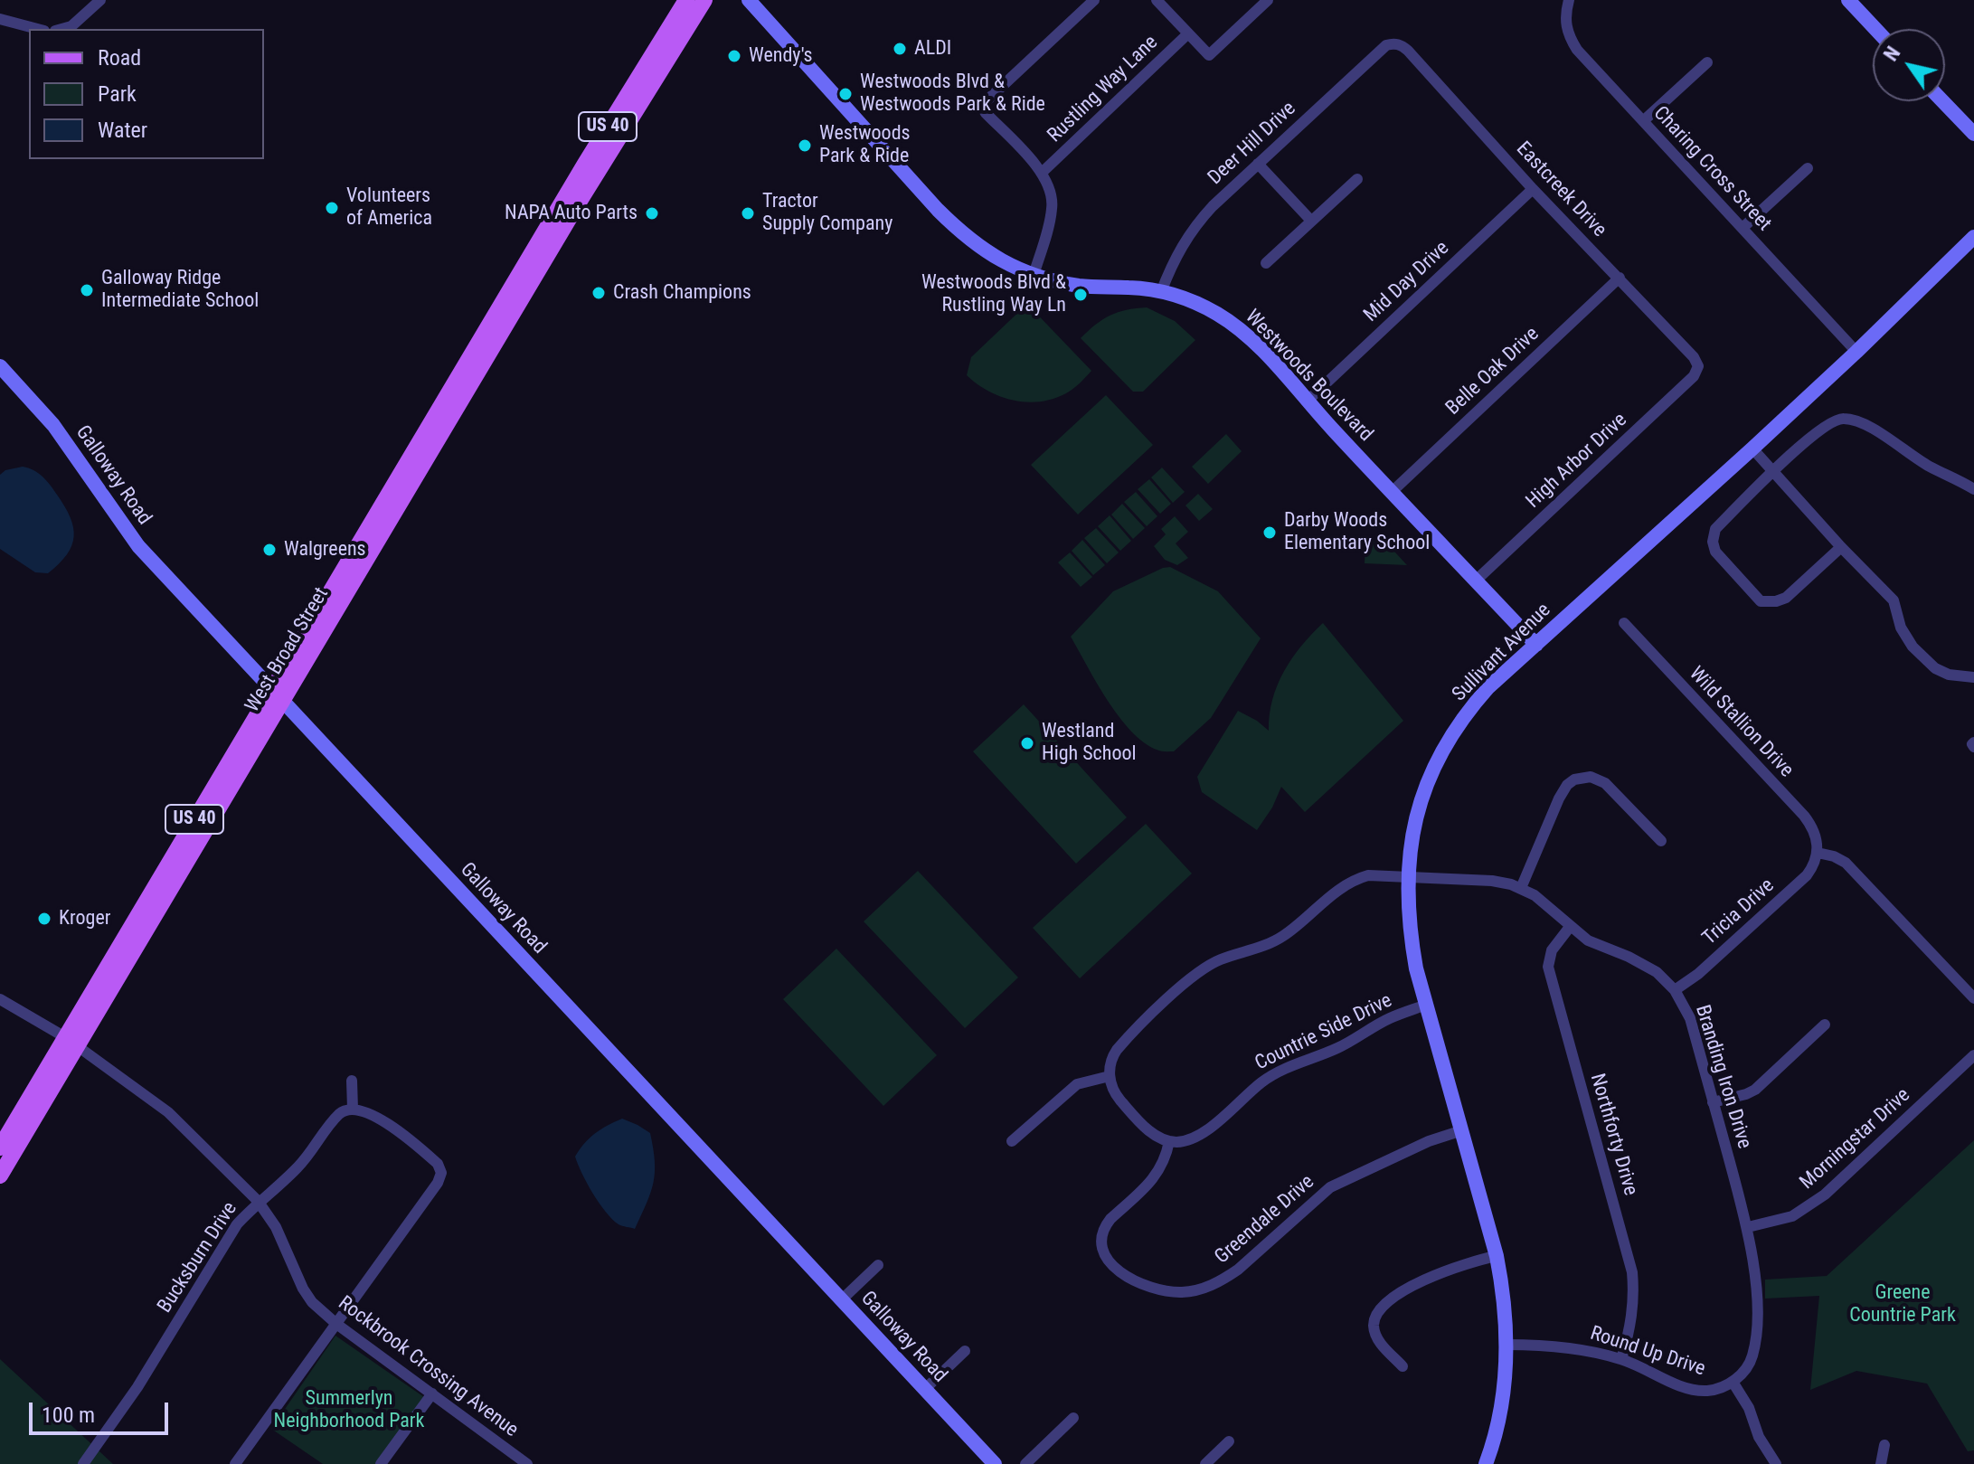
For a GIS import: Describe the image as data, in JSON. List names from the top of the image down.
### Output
{
  "streets": {
    "main road": ["US 40", "West Broad Street"],
    "street": [
      "Rustling Way Lane",
      "Deer Hill Drive",
      "Charing Cross Street",
      "Eastcreek Drive",
      "Mid Day Drive",
      "Belle Oak Drive",
      "Westwoods Boulevard",
      "High Arbor Drive",
      "Galloway Road",
      "Sullivant Avenue",
      "Wild Stallion Drive",
      "Tricia Drive",
      "Countrie Side Drive",
      "Branding Iron Drive",
      "Northforty Drive",
      "Morningstar Drive",
      "Greendale Drive",
      "Bucksburn Drive",
      "Round Up Drive",
      "Rockbrook Crossing Avenue"
    ]
  },
  "crossings": [
    ["Deer Hill Drive", "Eastcreek Drive"],
    ["Deer Hill Drive", "Westwoods Boulevard"],
    ["Charing Cross Street", "Sullivant Avenue"],
    ["Eastcreek Drive", "Mid Day Drive"],
    ["Eastcreek Drive", "Belle Oak Drive"],
    ["Eastcreek Drive", "High Arbor Drive"],
    ["Mid Day Drive", "Westwoods Boulevard"],
    ["Belle Oak Drive", "Westwoods Boulevard"],
    ["Westwoods Boulevard", "High Arbor Drive"],
    ["Westwoods Boulevard", "Sullivant Avenue"],
    ["Galloway Road", "West Broad Street"],
    ["West Broad Street", "Rockbrook Crossing Avenue"],
    ["Sullivant Avenue", "Countrie Side Drive"],
    ["Sullivant Avenue", "Branding Iron Drive"],
    ["Sullivant Avenue", "Greendale Drive"],
    ["Sullivant Avenue", "Round Up Drive"],
    ["Wild Stallion Drive", "Tricia Drive"],
    ["Tricia Drive", "Branding Iron Drive"],
    ["Countrie Side Drive", "Greendale Drive"],
    ["Branding Iron Drive", "Northforty Drive"],
    ["Branding Iron Drive", "Morningstar Drive"],
    ["Branding Iron Drive", "Round Up Drive"],
    ["Northforty Drive", "Round Up Drive"],
    ["Bucksburn Drive", "Rockbrook Crossing Avenue"]
  ],
  "parks": ["Greene Countrie Park", "Summerlyn Neighborhood Park"],
  "places": [
    "ALDI",
    "Wendy's",
    "Westwoods Blvd & Westwoods Park & Ride",
    "Westwoods Park & Ride",
    "Volunteers of America",
    "NAPA Auto Parts",
    "Tractor Supply Company",
    "Galloway Ridge Intermediate School",
    "Crash Champions",
    "Westwoods Blvd & Rustling Way Ln",
    "Darby Woods Elementary School",
    "Walgreens",
    "Westland High School",
    "Kroger"
  ],
  "legend": ["Road", "Park", "Water"],
  "scale_bar": "100 m",
  "north": "top left"
}
